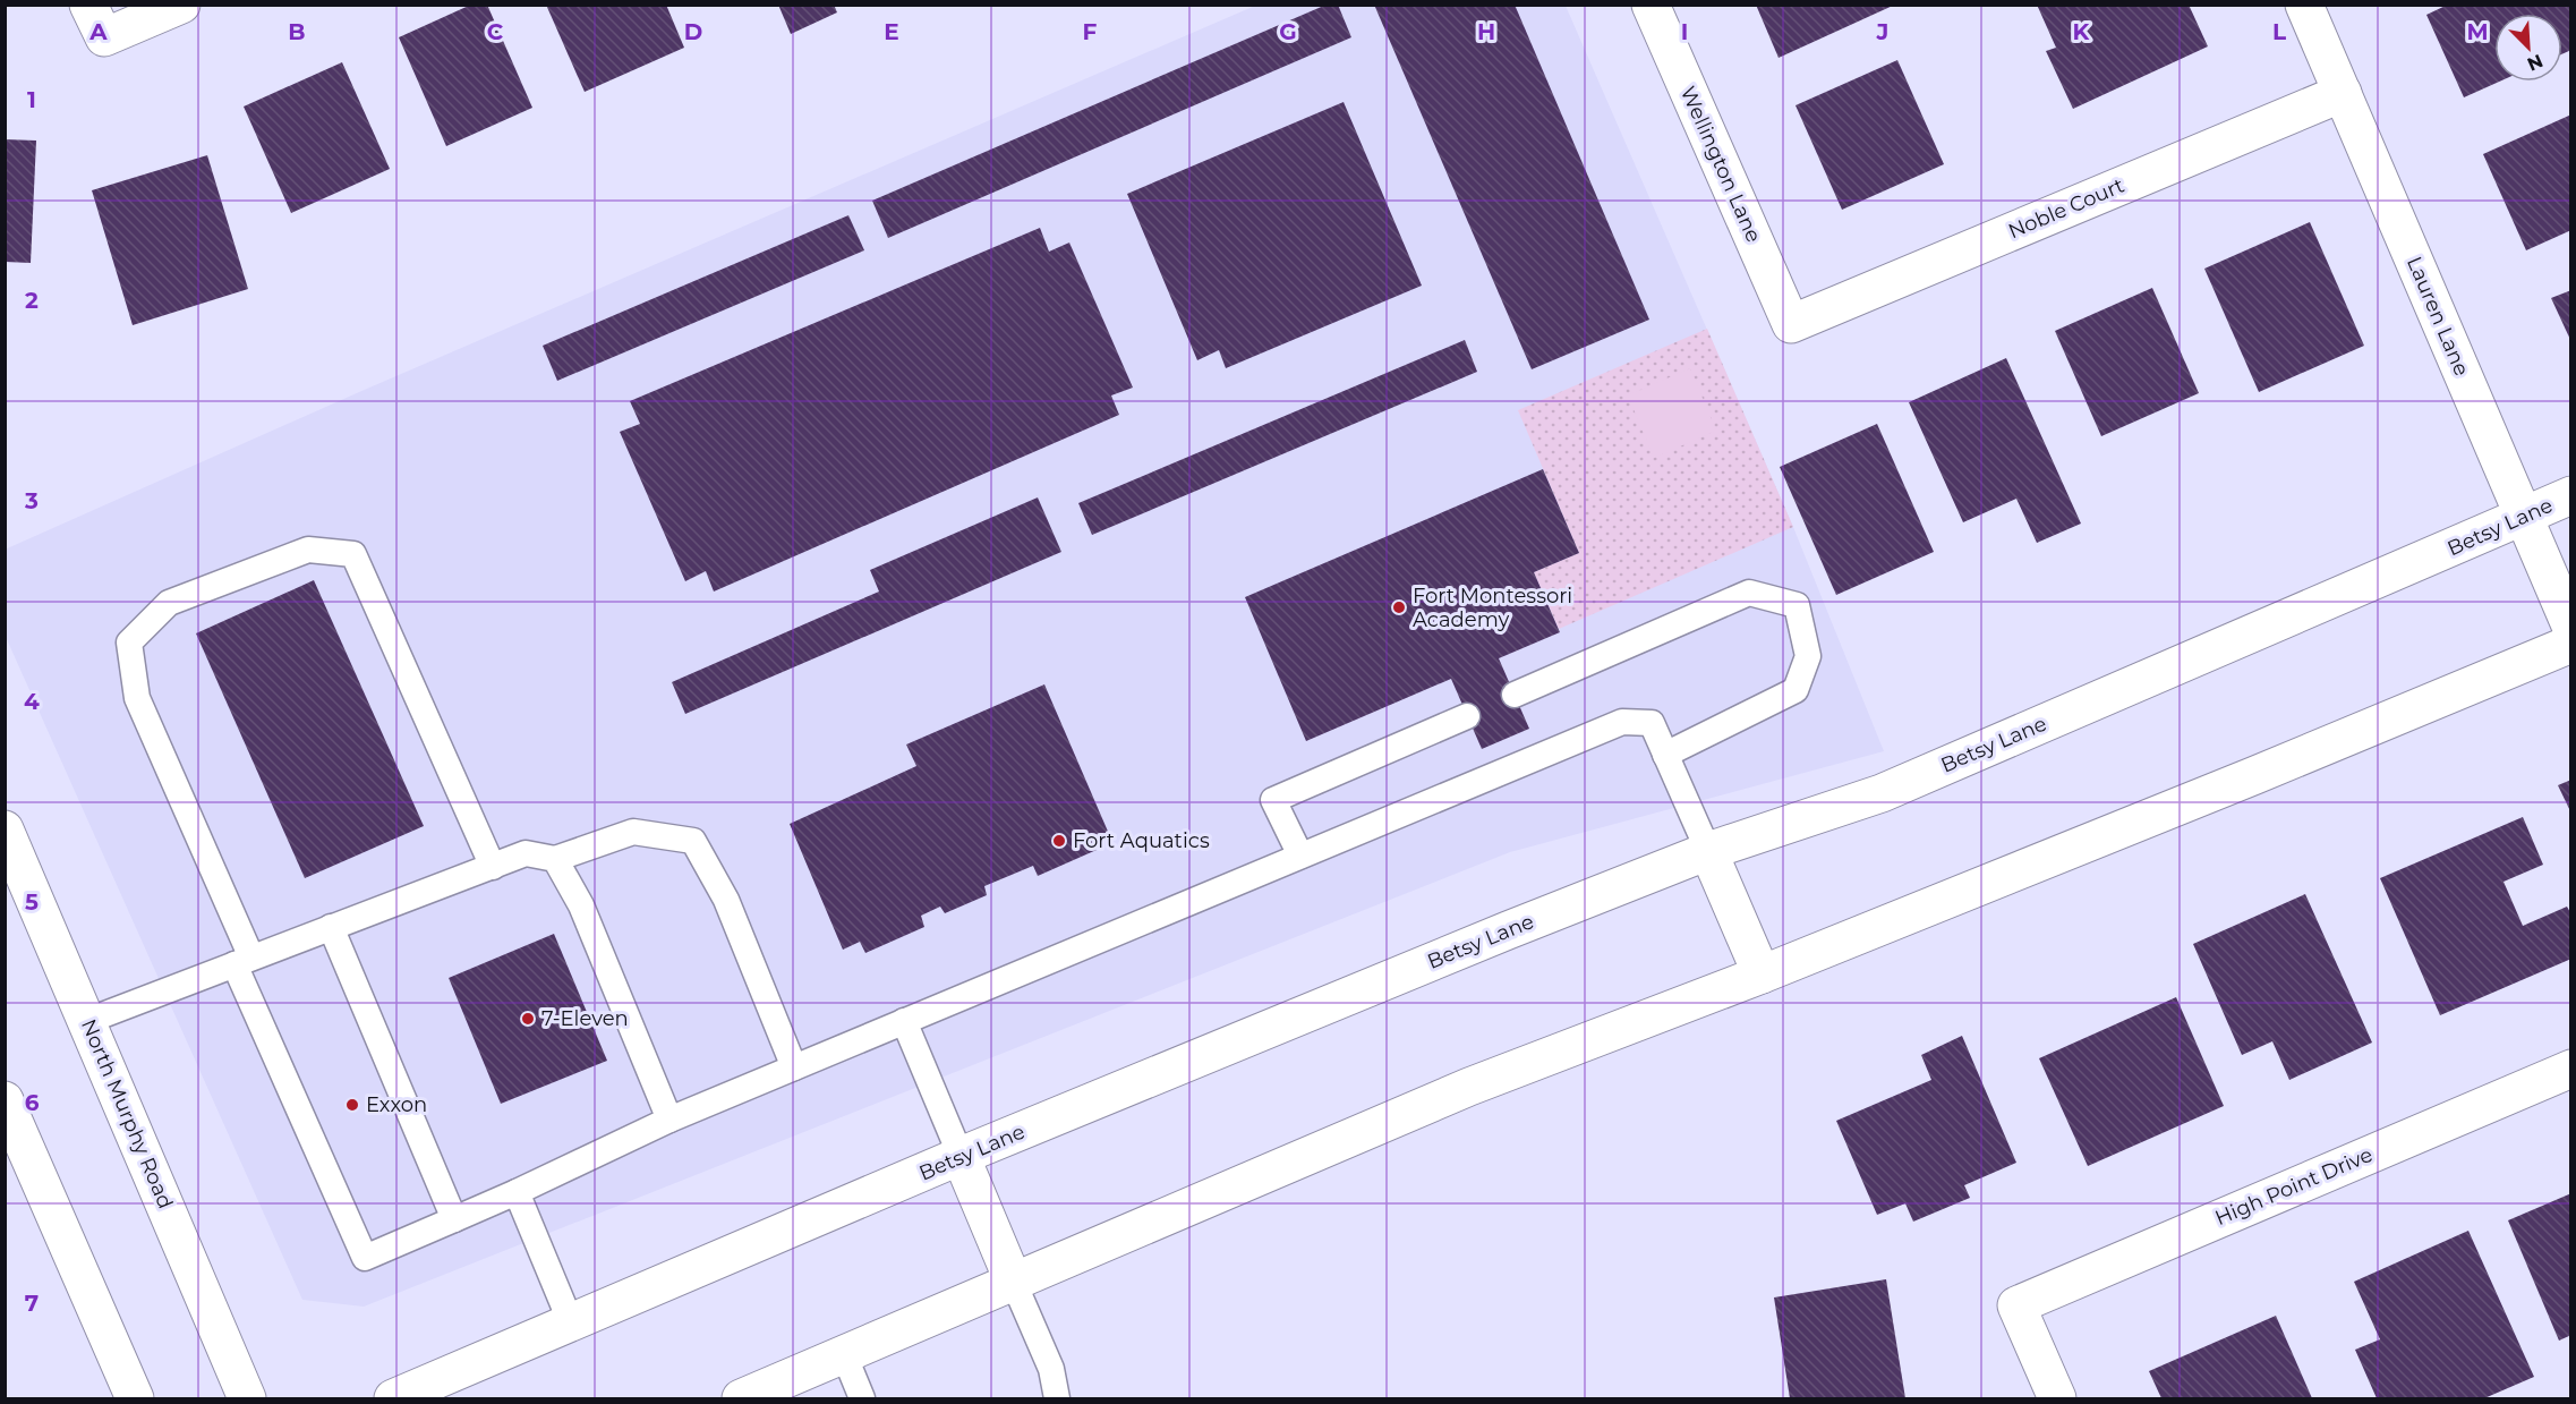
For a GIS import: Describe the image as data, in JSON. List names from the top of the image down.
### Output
{
  "streets": {
    "main road": [
      "Wellington Lane",
      "Noble Court",
      "Lauren Lane",
      "Betsy Lane",
      "North Murphy Road",
      "High Point Drive"
    ]
  },
  "crossings": [
    ["Wellington Lane", "Noble Court"],
    ["Noble Court", "Lauren Lane"],
    ["Lauren Lane", "Betsy Lane"]
  ],
  "places": [
    "Fort Montessori Academy",
    "Fort Aquatics",
    "7-Eleven",
    "Exxon"
  ],
  "north": "bottom right",
  "grid": {
    "columns": [
      "A",
      "B",
      "C",
      "D",
      "E",
      "F",
      "G",
      "H",
      "I",
      "J",
      "K",
      "L",
      "M"
    ],
    "rows": [
      "1",
      "2",
      "3",
      "4",
      "5",
      "6",
      "7"
    ]
  }
}
